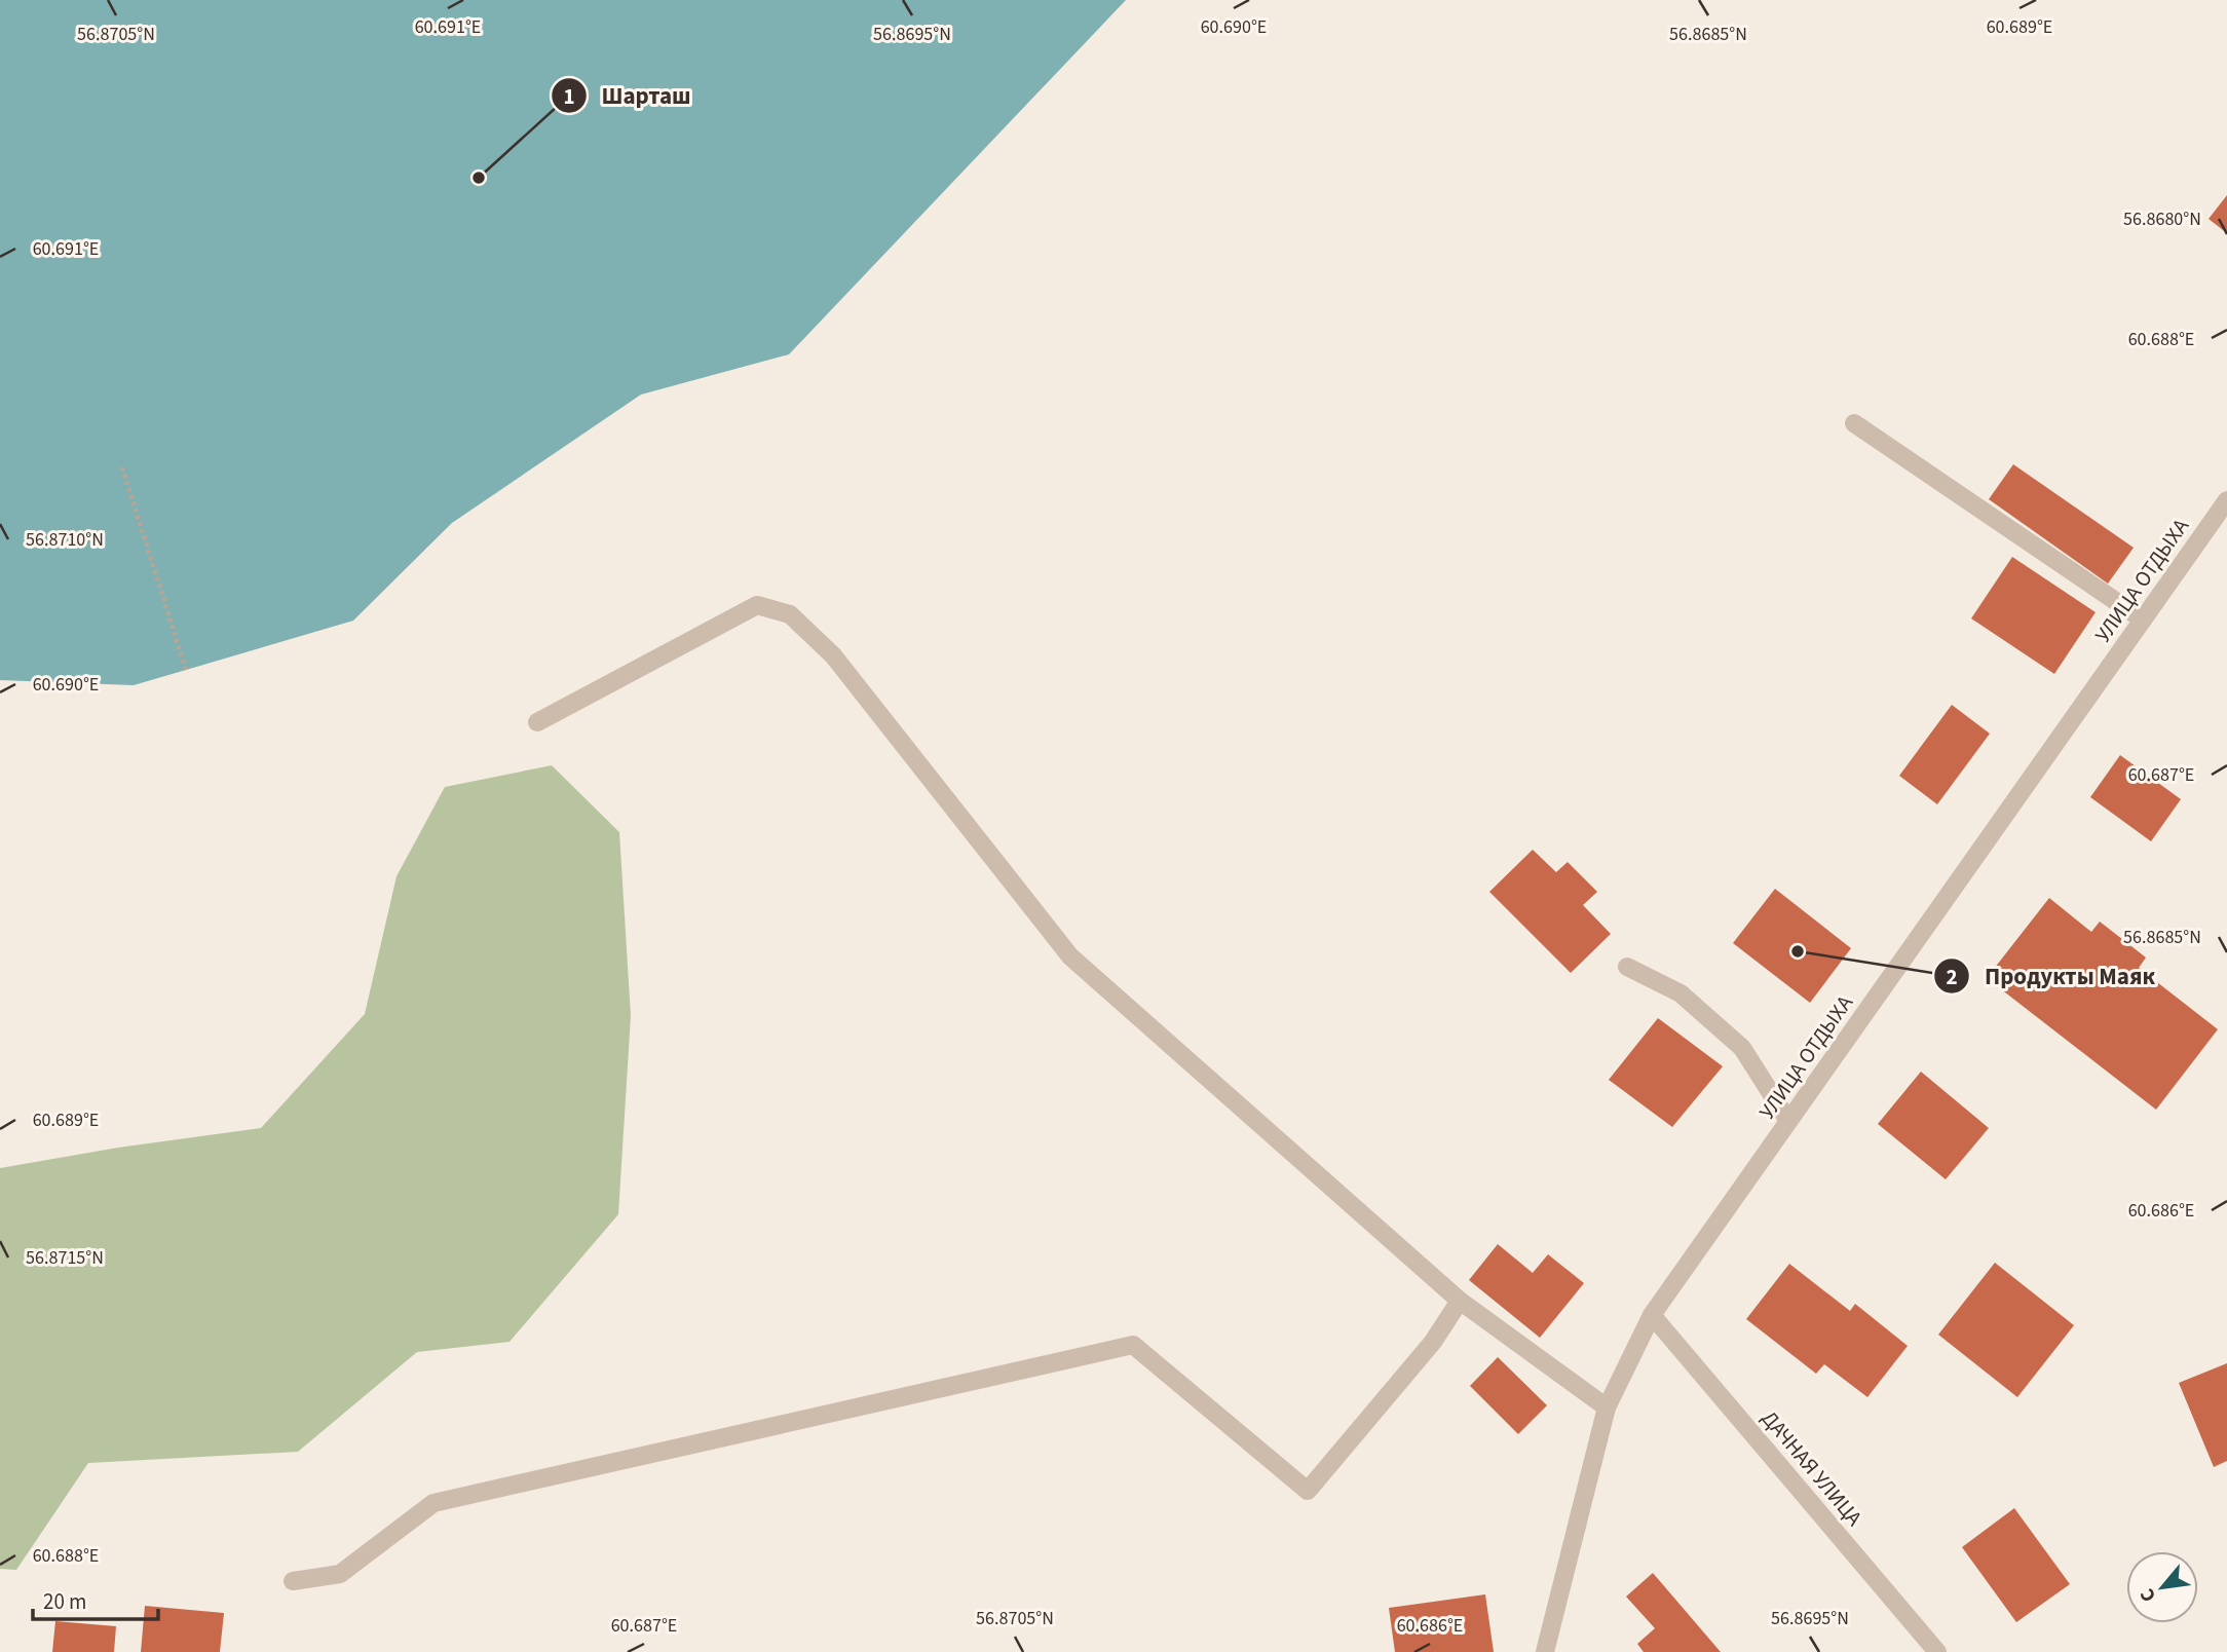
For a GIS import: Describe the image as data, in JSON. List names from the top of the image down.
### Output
{
  "streets": {
    "street": ["УЛИЦА ОТДЫХА", "ДАЧНАЯ УЛИЦА"]
  },
  "crossings": [
    ["УЛИЦА ОТДЫХА", "ДАЧНАЯ УЛИЦА"]
  ],
  "places": ["Шарташ", "Продукты Маяк"],
  "scale_bar": "20 m",
  "north": "bottom left",
  "coordinates": [
    "60.691°E",
    "60.690°E",
    "60.689°E",
    "56.8705°N",
    "56.8695°N",
    "56.8685°N",
    "56.8680°N",
    "60.688°E",
    "56.8710°N",
    "60.687°E",
    "60.686°E",
    "56.8715°N"
  ]
}
